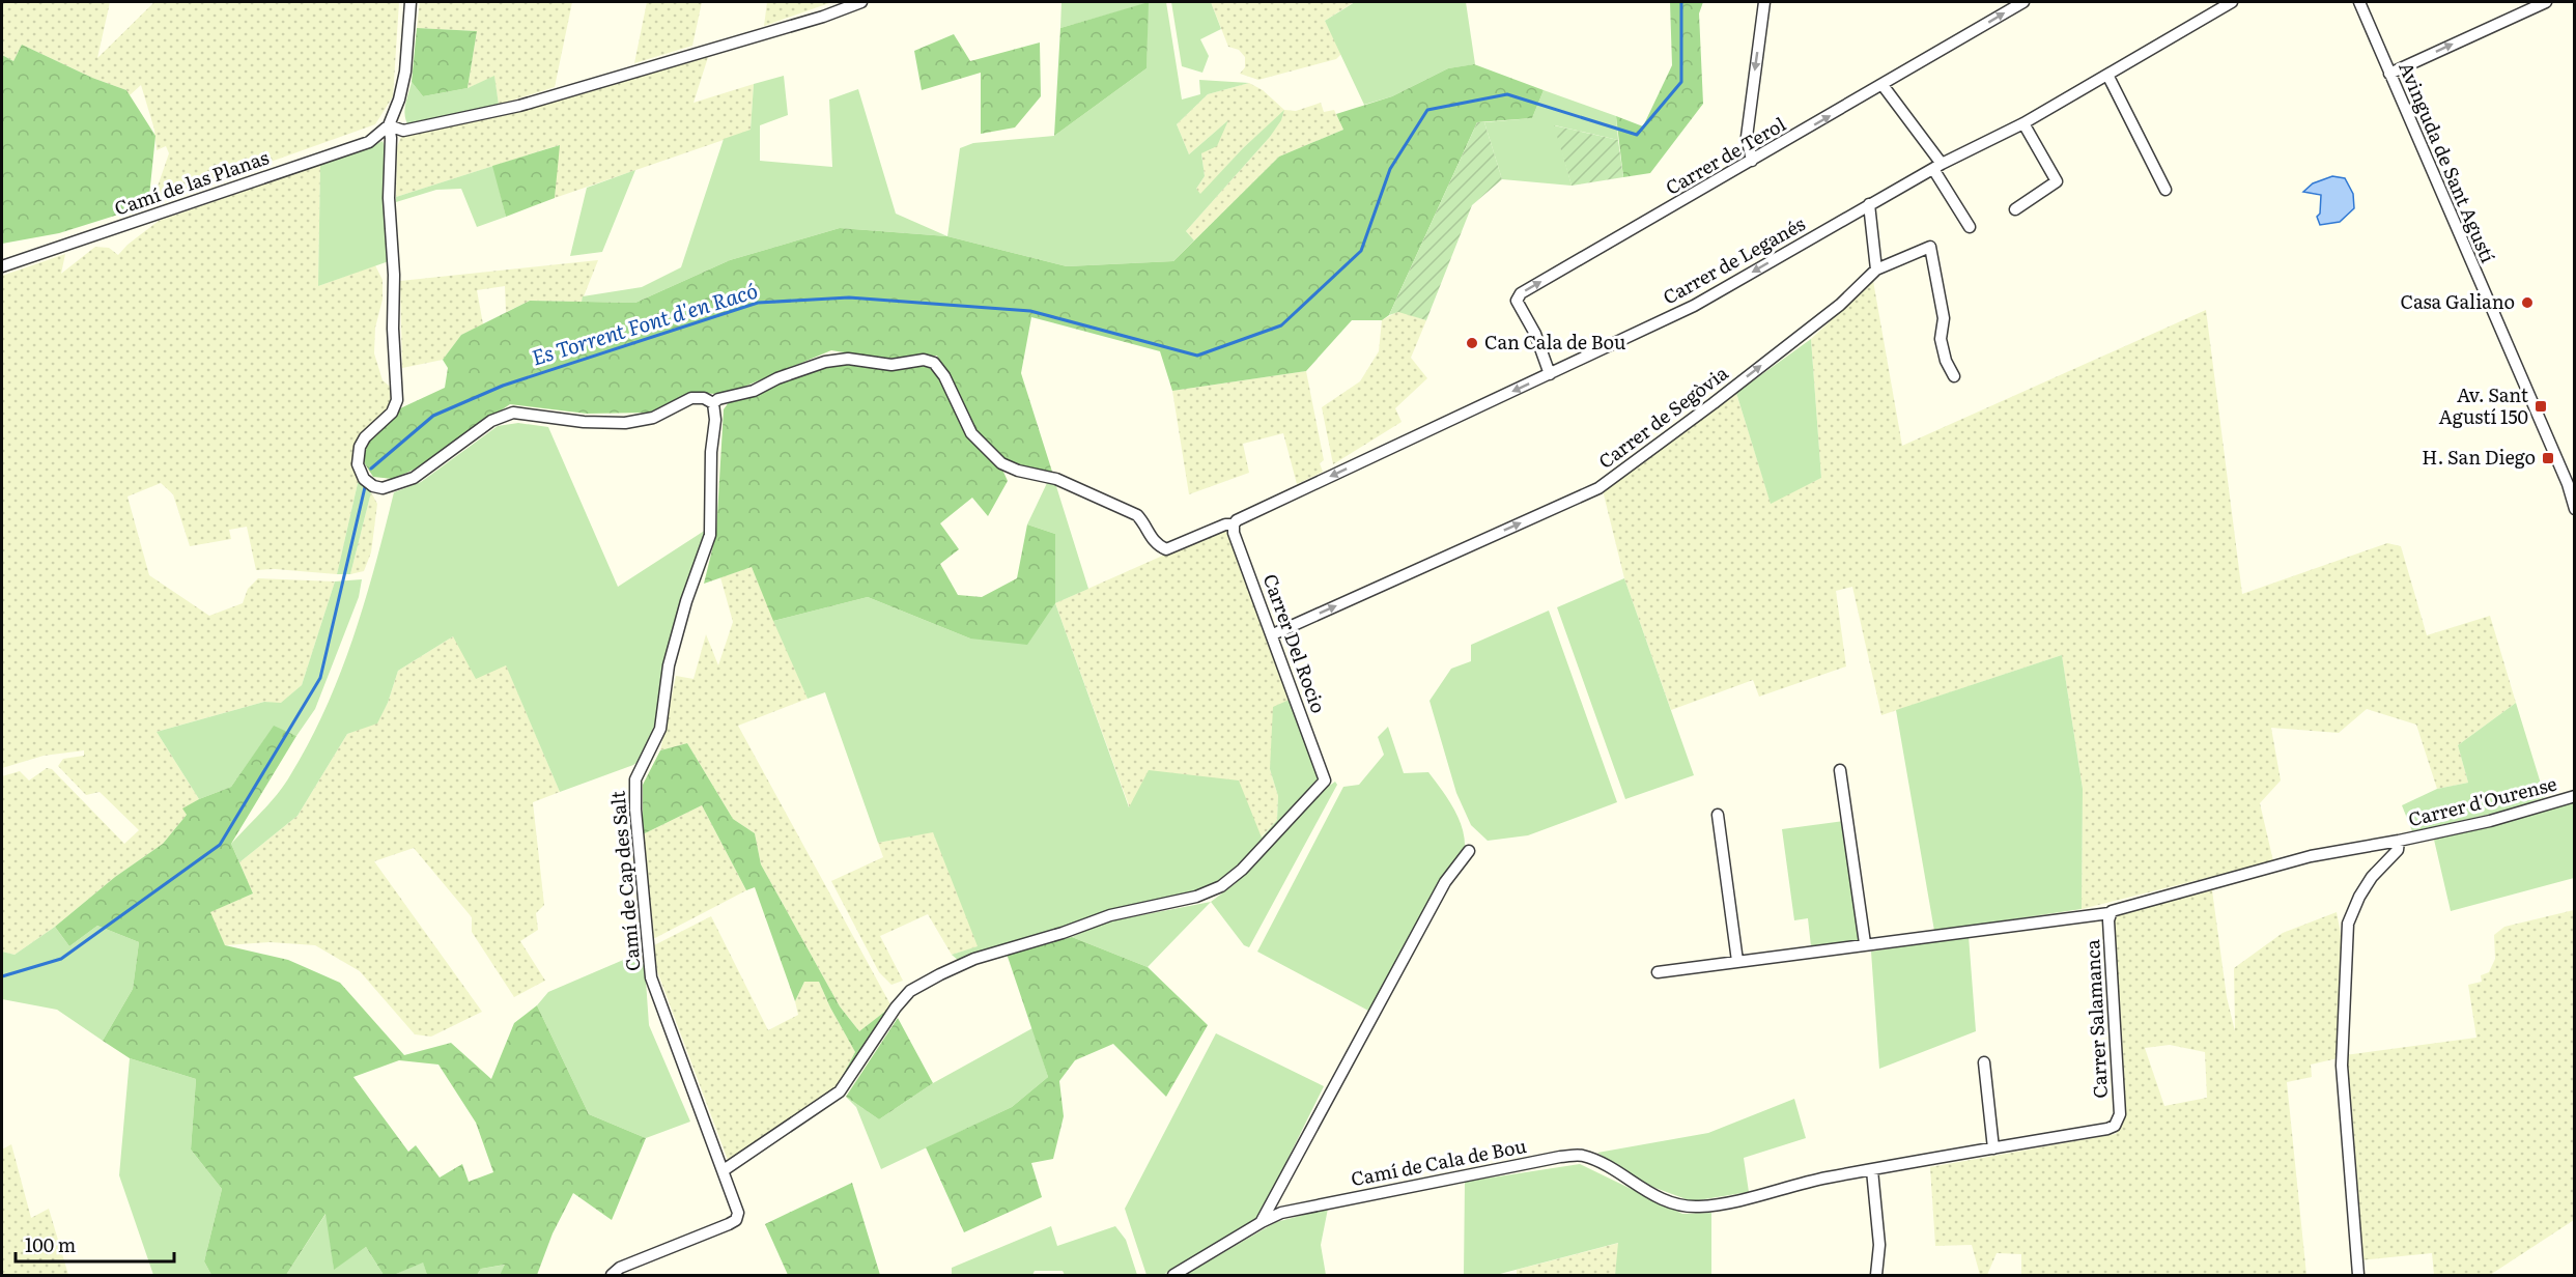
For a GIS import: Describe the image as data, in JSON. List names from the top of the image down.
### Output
{
  "streets": {
    "street": [
      "Carrer de Terol",
      "Avinguda de Sant Agustí",
      "Camí de las Planas",
      "Carrer de Leganés",
      "Carrer de Segòvia",
      "Carrer Del Rocio",
      "Carrer d'Ourense",
      "Camí de Cap des Salt",
      "Carrer Salamanca",
      "Camí de Cala de Bou"
    ]
  },
  "crossings": [
    ["Carrer de Terol", "Carrer de Leganés"],
    ["Carrer de Leganés", "Carrer Del Rocio"],
    ["Carrer de Leganés", "Camí de Cap des Salt"],
    ["Carrer de Segòvia", "Carrer Del Rocio"],
    ["Carrer Del Rocio", "Camí de Cap des Salt"],
    ["Carrer d'Ourense", "Carrer Salamanca"],
    ["Carrer Salamanca", "Camí de Cala de Bou"]
  ],
  "one_way": ["Carrer de Terol", "Carrer de Leganés", "Carrer de Segòvia"],
  "water": ["Es Torrent Font d'en Racó"],
  "places": {
    "other": ["Casa Galiano", "Can Cala de Bou"],
    "transit": ["Av. Sant Agustí 150", "H. San Diego"]
  },
  "scale_bar": "100 m"
}
